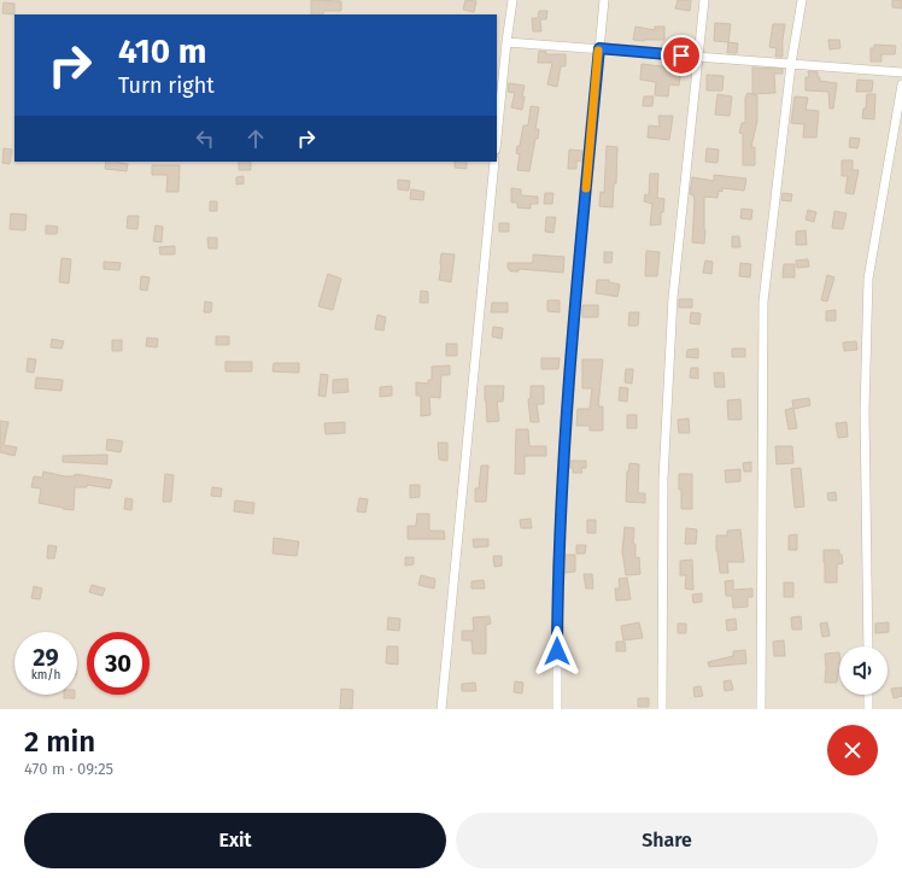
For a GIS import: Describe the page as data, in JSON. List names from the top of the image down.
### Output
{
  "page": {
    "turn": ["410 m", "Turn right"],
    "speed": "29 km/h",
    "limit": "30",
    "heading": ["2 min", "470 m · 09:25"],
    "buttons": ["Exit", "Share"]
  }
}
